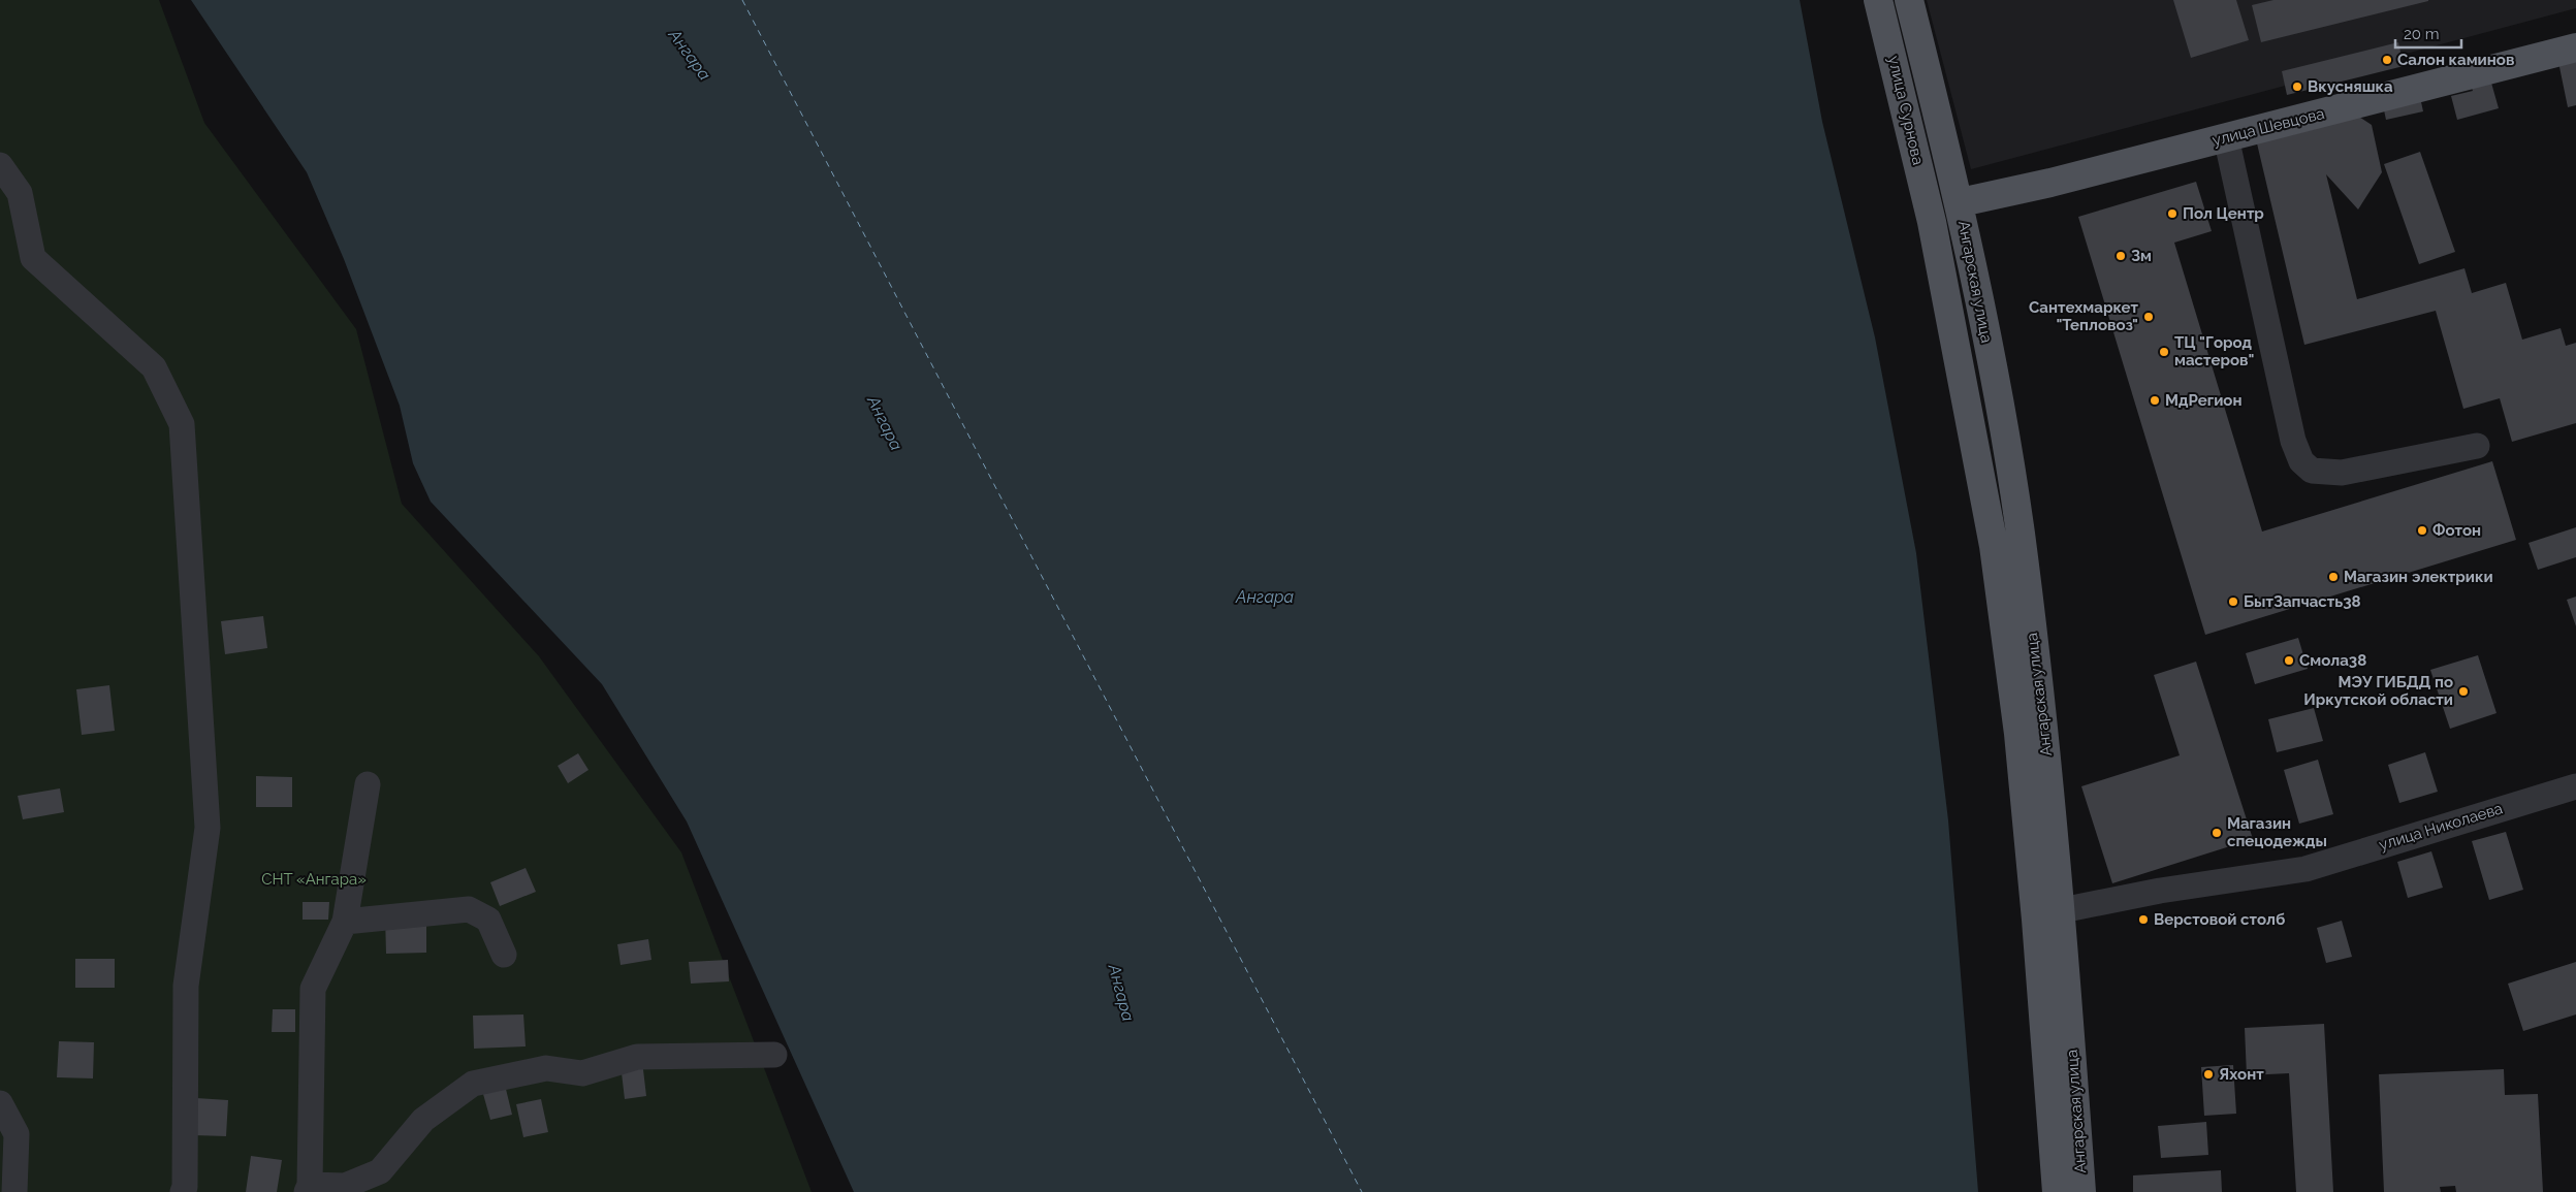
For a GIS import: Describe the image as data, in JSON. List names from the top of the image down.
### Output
{
  "streets": {
    "main road": ["улица Сурнова", "улица Шевцова", "Ангарская улица"],
    "street": ["улица Николаева"]
  },
  "crossings": [
    ["улица Сурнова", "улица Шевцова"],
    ["улица Сурнова", "Ангарская улица"],
    ["улица Шевцова", "Ангарская улица"],
    ["Ангарская улица", "улица Николаева"]
  ],
  "water": ["Ангара"],
  "parks": ["СНТ «Ангара»"],
  "places": [
    "Салон каминов",
    "Вкусняшка",
    "Пол Центр",
    "Зм",
    "Сантехмаркет \"Тепловоз\"",
    "ТЦ \"Город мастеров\"",
    "МдРегион",
    "Фотон",
    "Магазин электрики",
    "БытЗапчасть38",
    "Смола38",
    "МЭУ ГИБДД по Иркутской области",
    "Магазин спецодежды",
    "Верстовой столб",
    "Яхонт"
  ],
  "scale_bar": "20 m"
}
